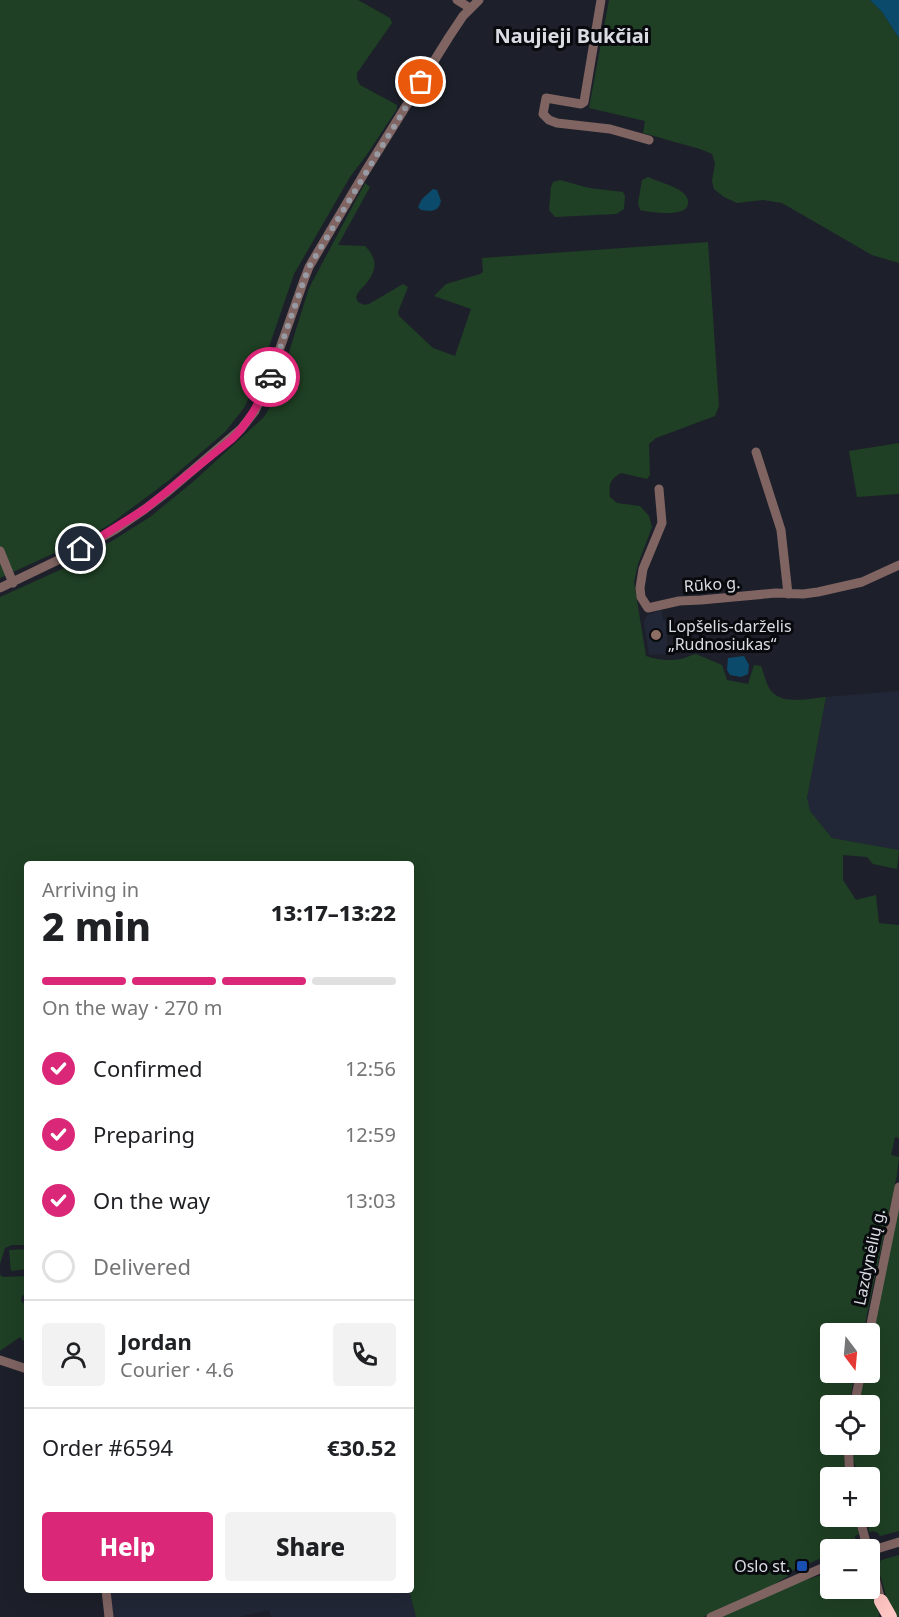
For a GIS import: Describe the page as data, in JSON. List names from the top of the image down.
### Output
{
  "streets": {
    "street": ["Rūko g.", "Lazdynėlių g."]
  },
  "districts": ["Naujieji Bukčiai"],
  "places": {
    "other": ["Lopšelis-darželis „Rudnosiukas“"],
    "transit": ["Oslo st."]
  },
  "north": "bottom",
  "page": {
    "heading": ["2 min", "Arriving in", "13:17–13:22"],
    "panel": [
      "Jordan",
      "Courier · 4.6",
      "Order #6594",
      "€30.52"
    ],
    "bar": "On the way · 270 m",
    "list": [
      ["Confirmed", "12:56"],
      ["Preparing", "12:59"],
      ["On the way", "13:03"],
      "Delivered"
    ],
    "map_buttons": ["+", "−"],
    "buttons": ["Help", "Share"]
  }
}
